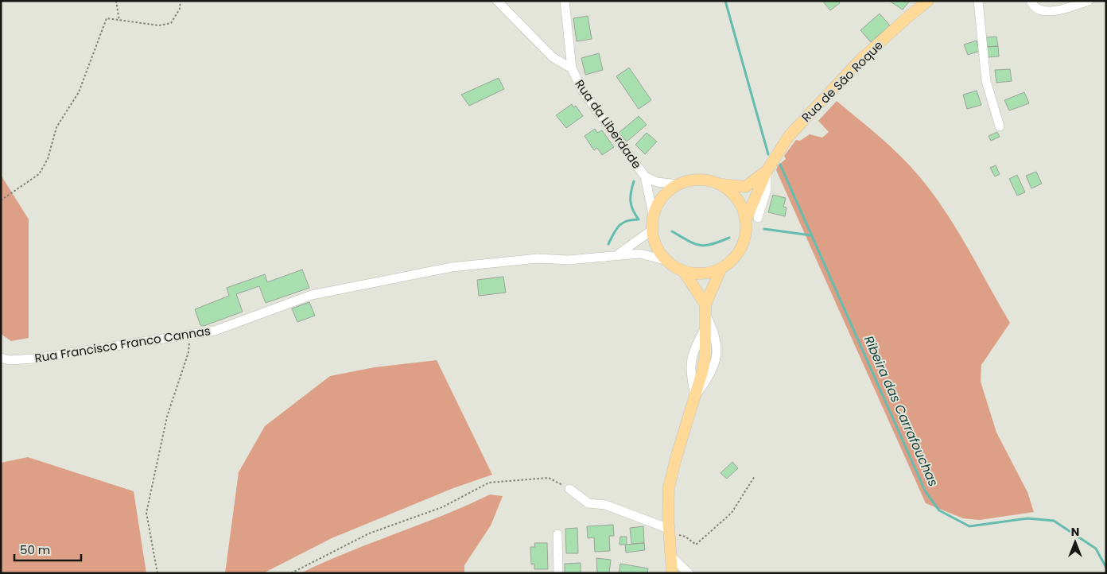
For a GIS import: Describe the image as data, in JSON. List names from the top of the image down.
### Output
{
  "streets": {
    "main road": ["Rua de São Roque"],
    "street": ["Rua da Liberdade", "Rua Francisco Franco Cannas"]
  },
  "crossings": [
    ["Rua de São Roque", "Rua da Liberdade"],
    ["Rua de São Roque", "Rua Francisco Franco Cannas"],
    ["Rua da Liberdade", "Rua Francisco Franco Cannas"]
  ],
  "water": ["Ribeira das Carrafouchas"],
  "scale_bar": "50 m",
  "north": "top"
}
